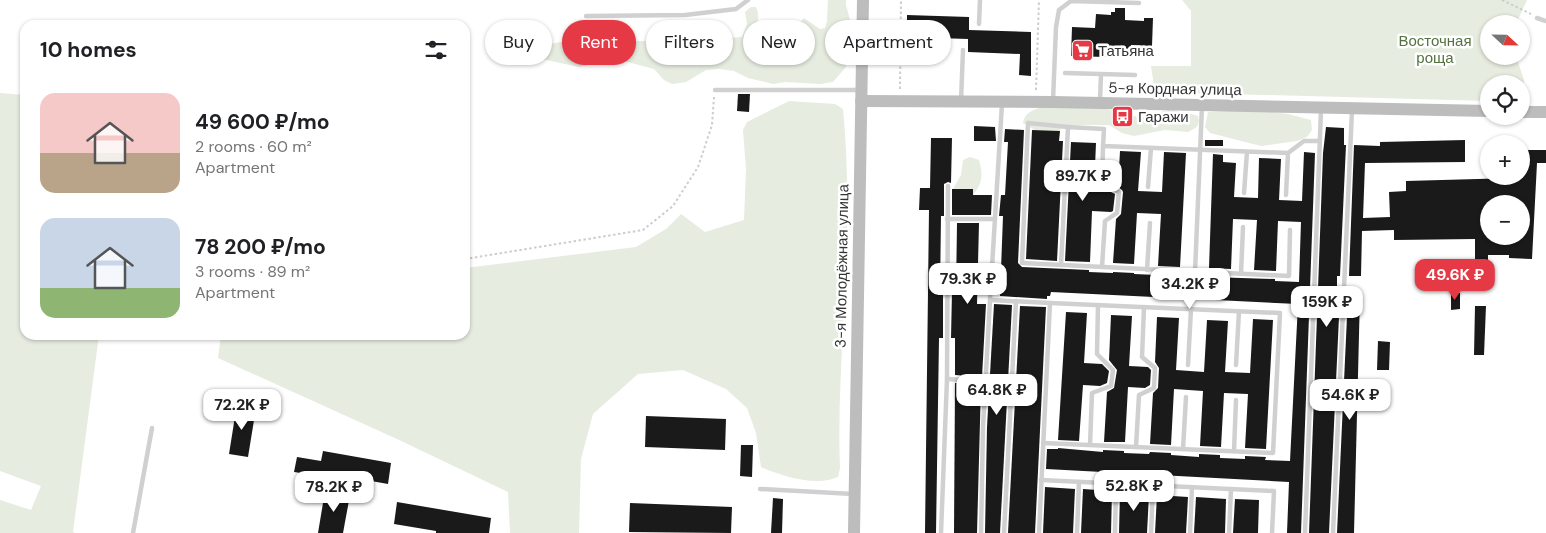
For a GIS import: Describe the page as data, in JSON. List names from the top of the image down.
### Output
{
  "streets": {
    "main road": ["5-я Кордная улица", "3-я Молодёжная улица"]
  },
  "crossings": [
    ["5-я Кордная улица", "3-я Молодёжная улица"]
  ],
  "parks": ["Восточная роща"],
  "places": {
    "supermarket": ["Татьяна"],
    "bus stop": ["Гаражи"]
  },
  "north": "right",
  "page": {
    "map_buttons": ["+", "−"],
    "chip": [
      "Buy",
      "Rent",
      "Filters",
      "New",
      "Apartment"
    ],
    "heading": "10 homes",
    "list": [
      {
        "name": "49 600 ₽/mo",
        "note": "2 rooms · 60 m² · Apartment"
      },
      {
        "name": "78 200 ₽/mo",
        "note": "3 rooms · 89 m² · Apartment"
      }
    ],
    "price": [
      "89.7K ₽",
      "49.6K ₽",
      "79.3K ₽",
      "34.2K ₽",
      "159K ₽",
      "64.8K ₽",
      "54.6K ₽",
      "72.2K ₽",
      "52.8K ₽",
      "78.2K ₽"
    ]
  }
}
